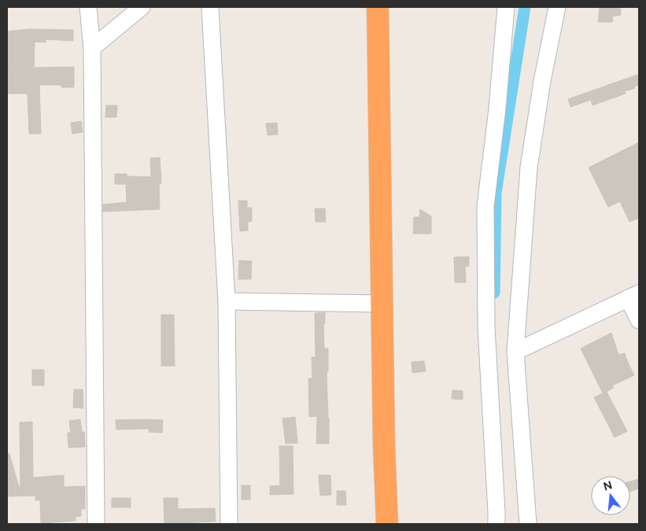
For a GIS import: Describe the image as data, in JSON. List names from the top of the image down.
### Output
{
  "north": "top"
}
